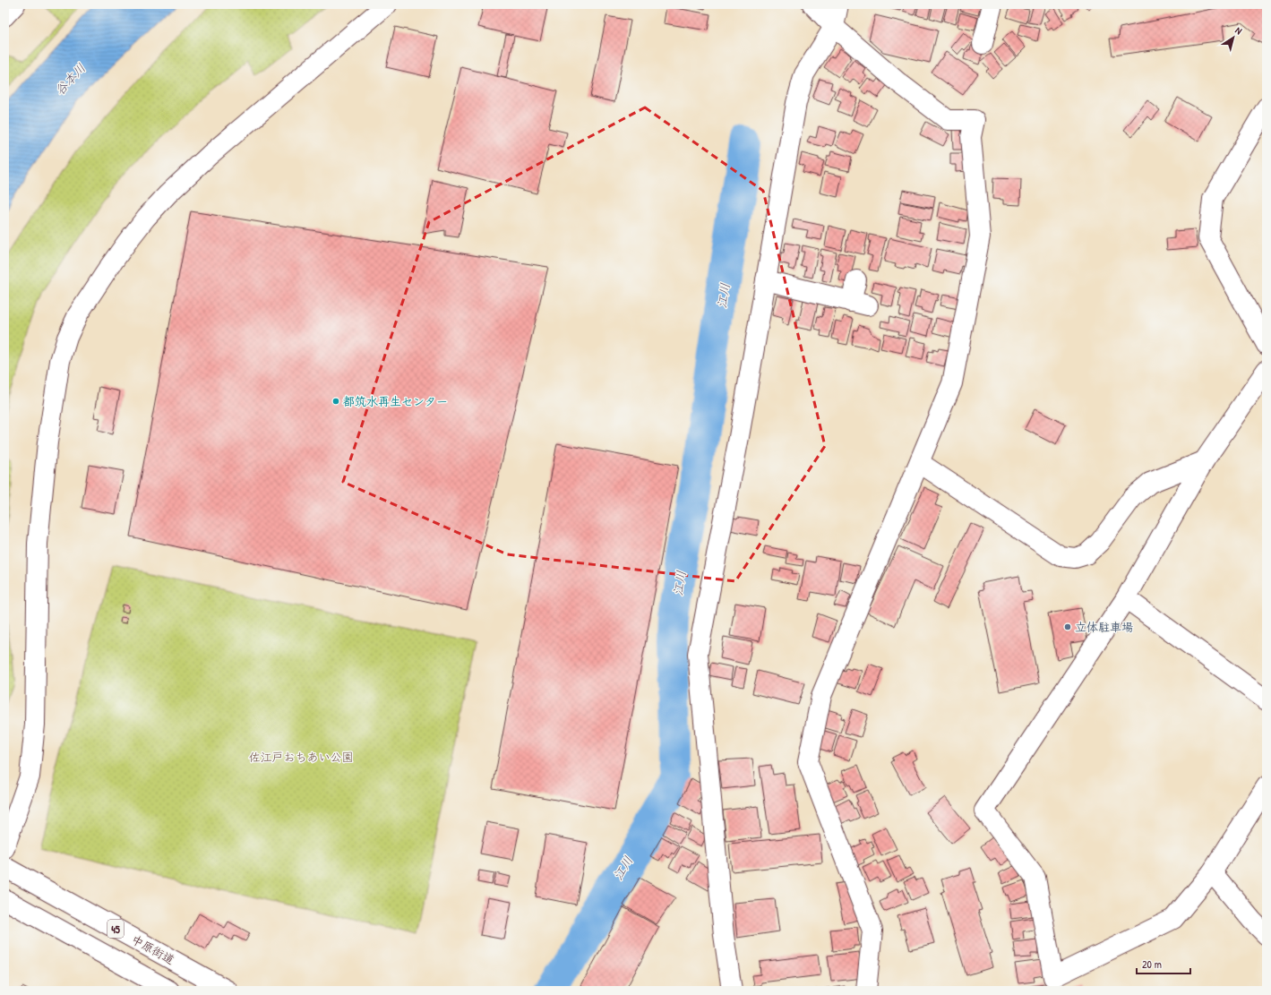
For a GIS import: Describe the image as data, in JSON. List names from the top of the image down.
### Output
{
  "streets": {
    "street": ["45", "中原街道"]
  },
  "water": ["谷本川", "江川"],
  "parks": ["佐江戸おちあい公園"],
  "places": ["都筑水再生センター", "立体駐車場"],
  "scale_bar": "20 m",
  "north": "top right"
}
